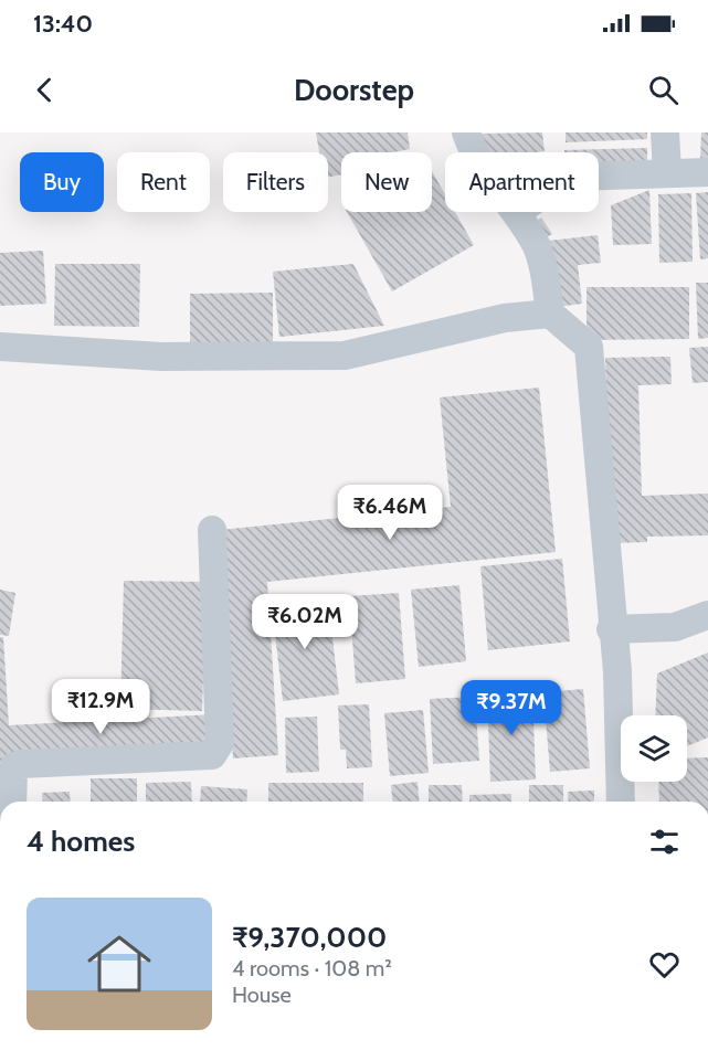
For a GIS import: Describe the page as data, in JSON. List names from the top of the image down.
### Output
{
  "page": {
    "status": "13:40",
    "header": "Doorstep",
    "chip": [
      "Buy",
      "Rent",
      "Filters",
      "New",
      "Apartment"
    ],
    "price": [
      "₹6.46M",
      "₹6.02M",
      "₹12.9M",
      "₹9.37M"
    ],
    "heading": "4 homes",
    "list": [
      {
        "name": "₹9,370,000",
        "note": "4 rooms · 108 m² · House"
      }
    ]
  }
}
